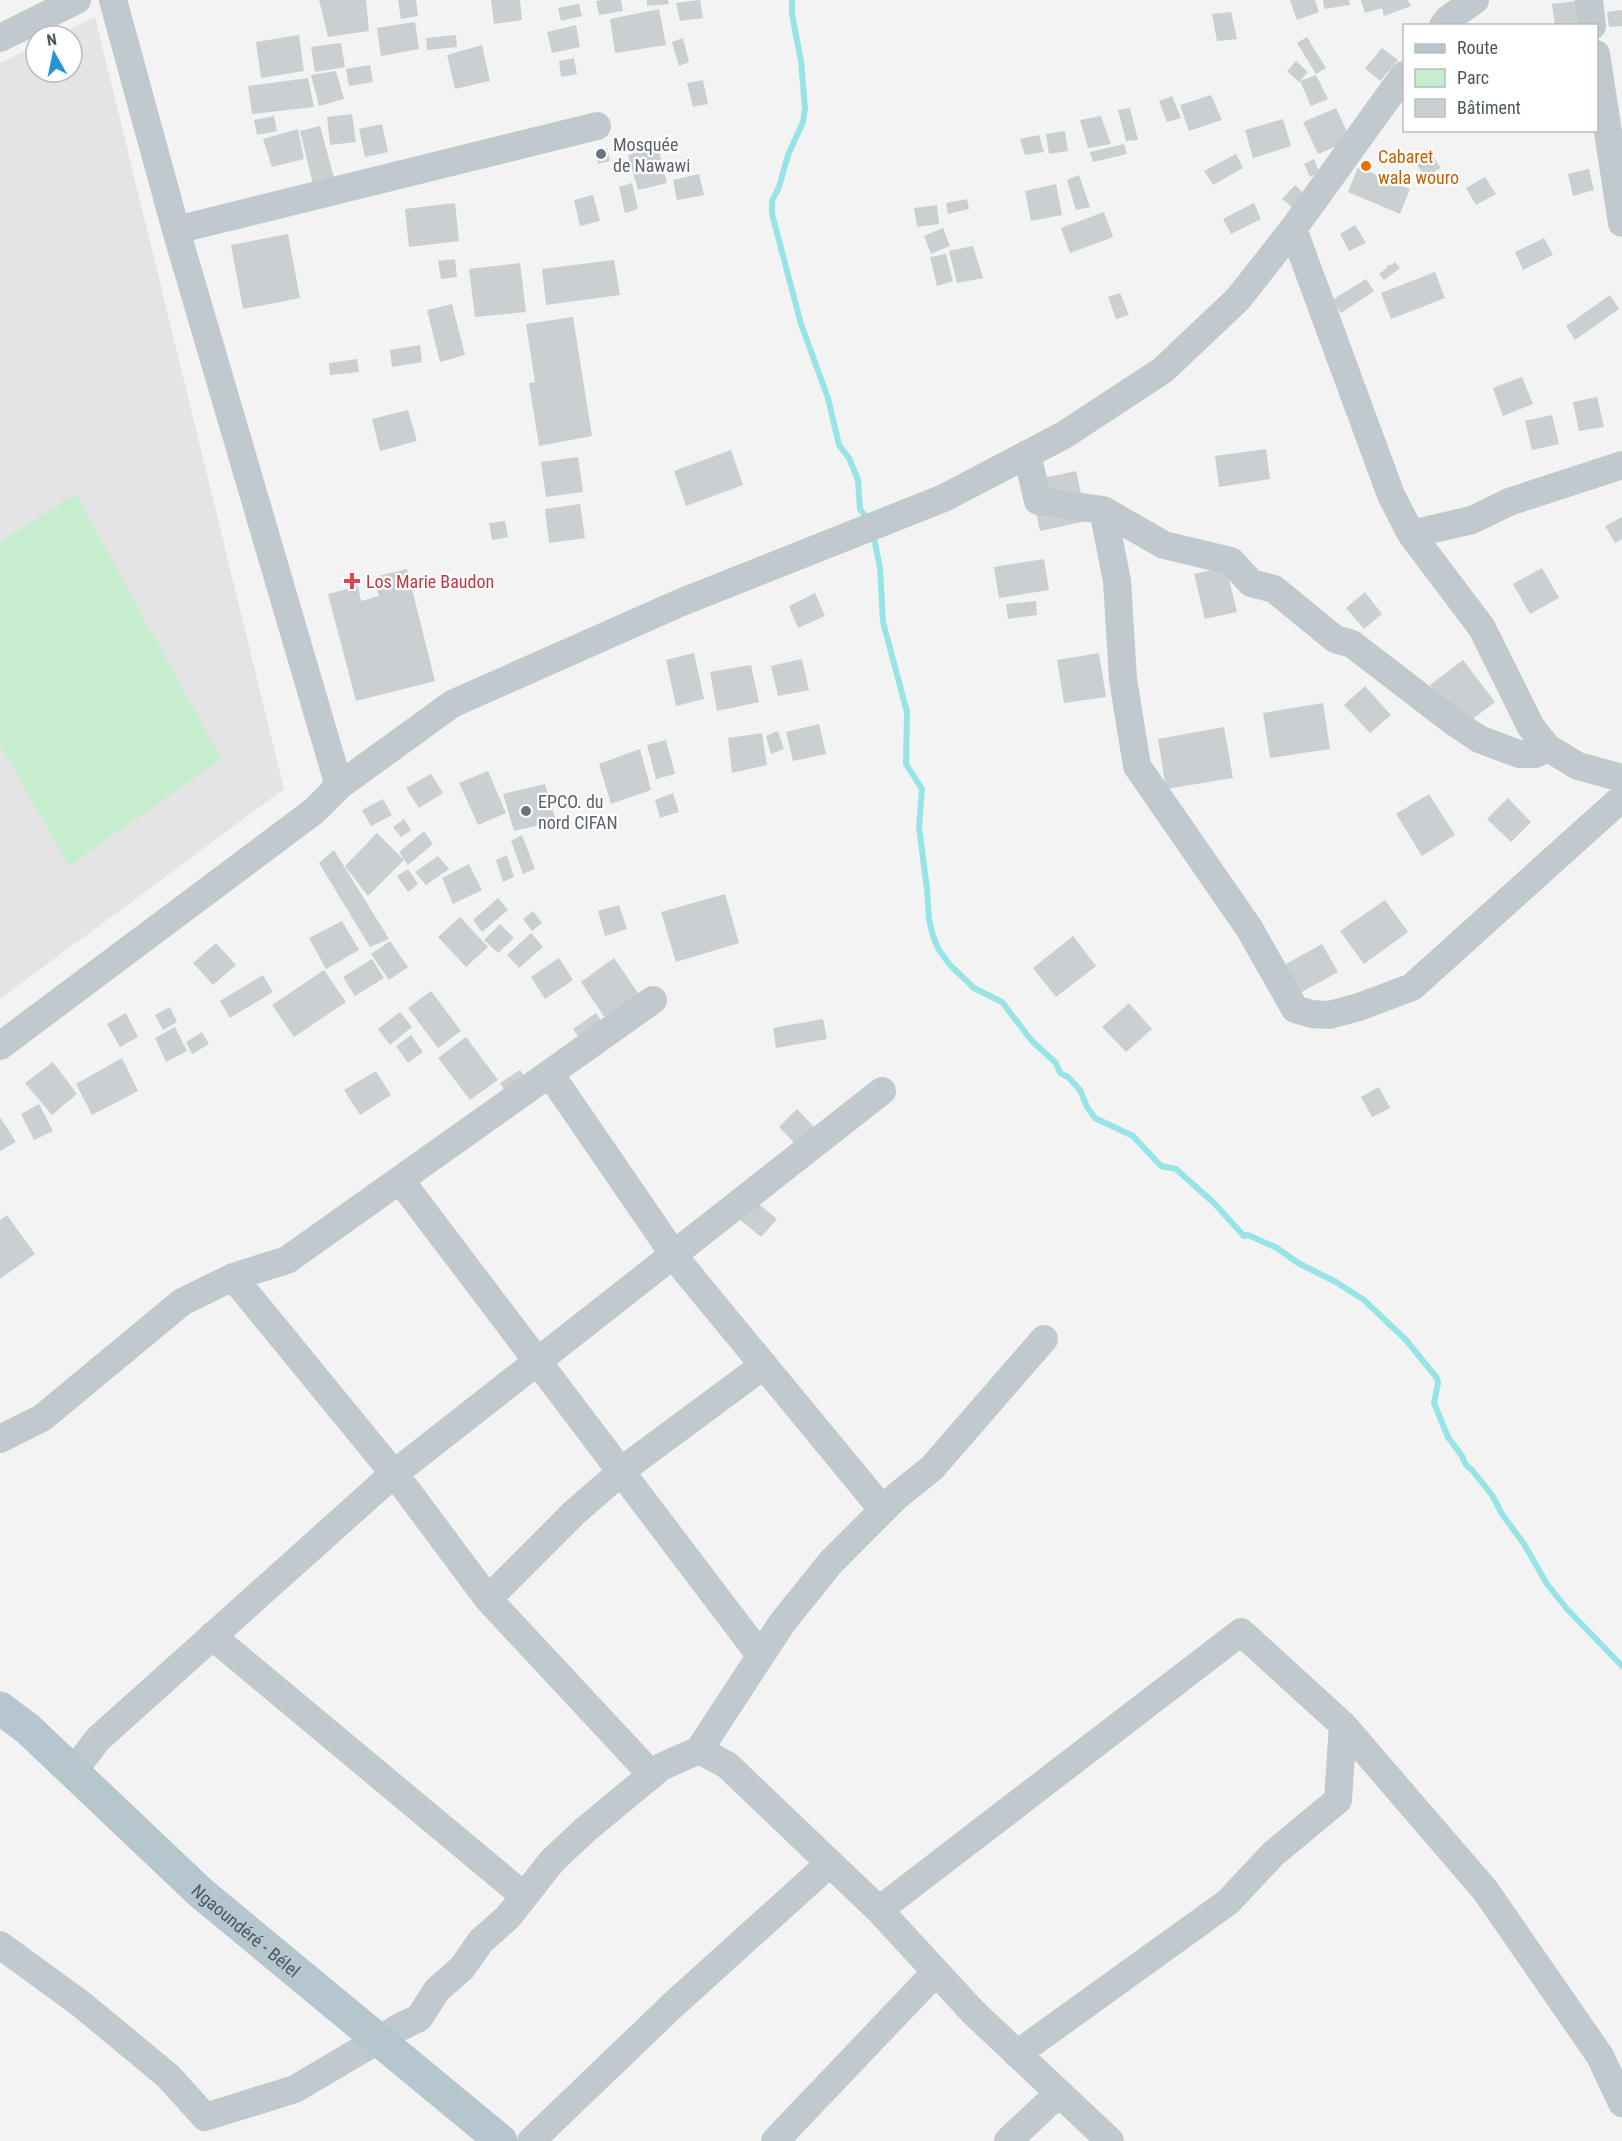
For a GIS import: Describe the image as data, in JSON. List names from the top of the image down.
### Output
{
  "streets": {
    "main road": ["Ngaoundéré - Bélel"]
  },
  "places": {
    "other": ["Mosquée de Nawawi", "Cabaret wala wouro", "EPCO. du nord CIFAN"],
    "health": ["Los Marie Baudon"]
  },
  "legend": ["Route", "Parc", "Bâtiment"],
  "north": "top"
}
